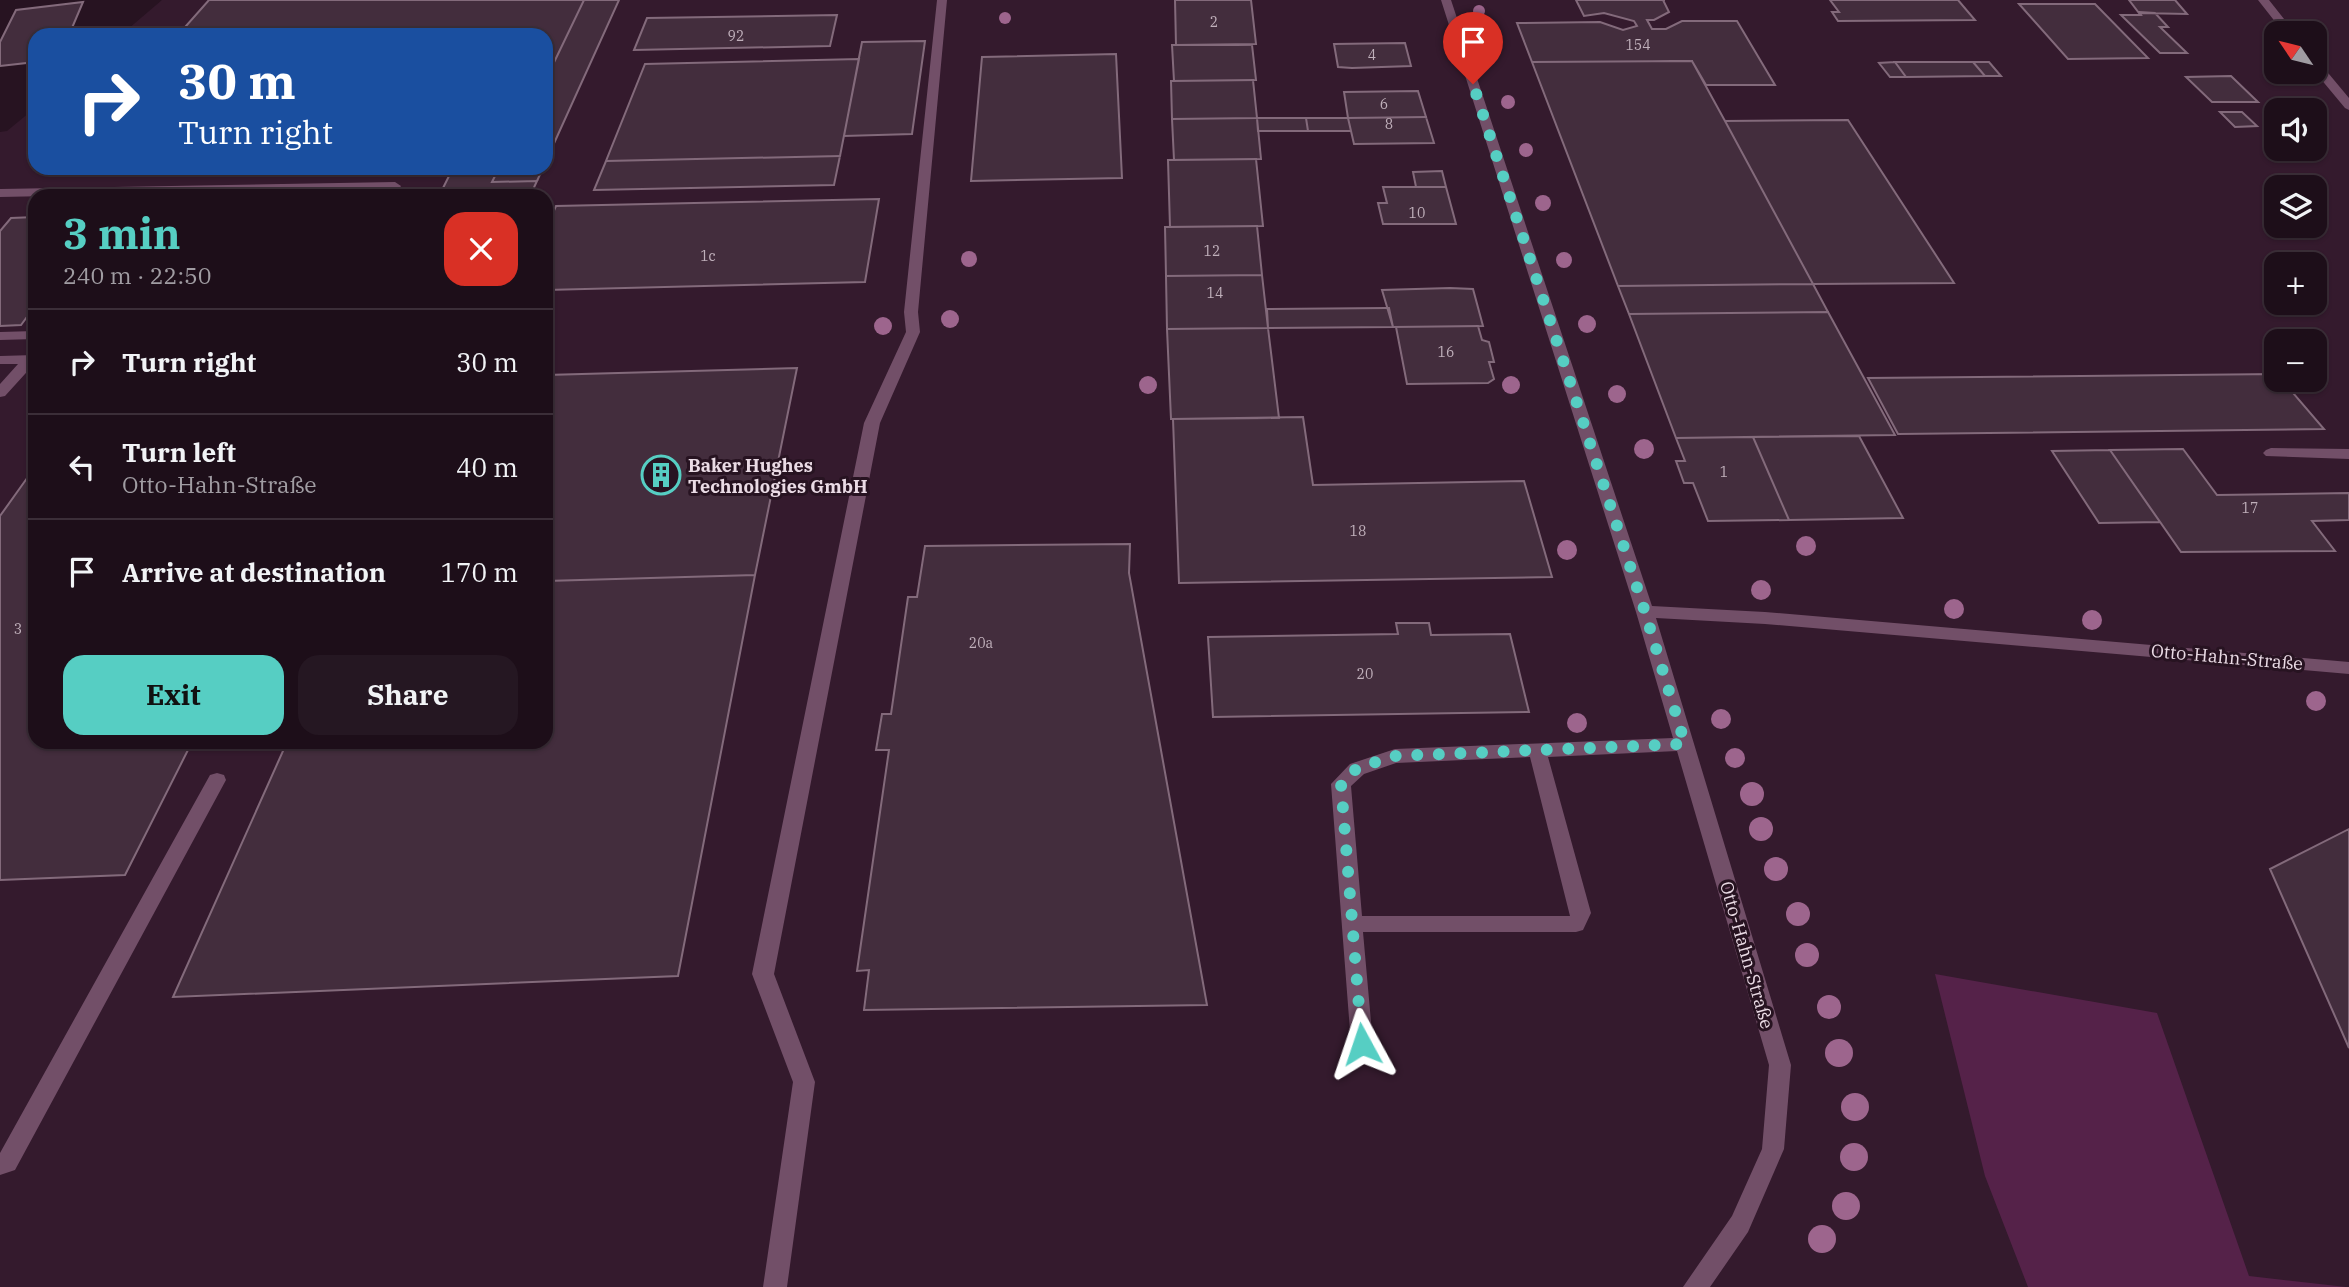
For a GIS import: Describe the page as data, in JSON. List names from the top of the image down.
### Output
{
  "streets": {
    "street": ["Otto-Hahn-Straße"]
  },
  "places": {
    "building": ["Baker Hughes Technologies GmbH"]
  },
  "house_numbers": [
    "2",
    "92",
    "154",
    "4",
    "6",
    "8",
    "10",
    "12",
    "1c",
    "14",
    "16",
    "1",
    "17",
    "18",
    "3",
    "20a",
    "20"
  ],
  "north": "top left",
  "page": {
    "map_buttons": ["+", "−"],
    "turn": ["30 m", "Turn right"],
    "heading": ["3 min", "240 m · 22:50"],
    "list": [
      {
        "name": "Turn right",
        "value": "30 m"
      },
      {
        "name": "Turn left",
        "note": "Otto-Hahn-Straße",
        "value": "40 m"
      },
      {
        "name": "Arrive at destination",
        "value": "170 m"
      }
    ],
    "buttons": ["Exit", "Share"]
  }
}
